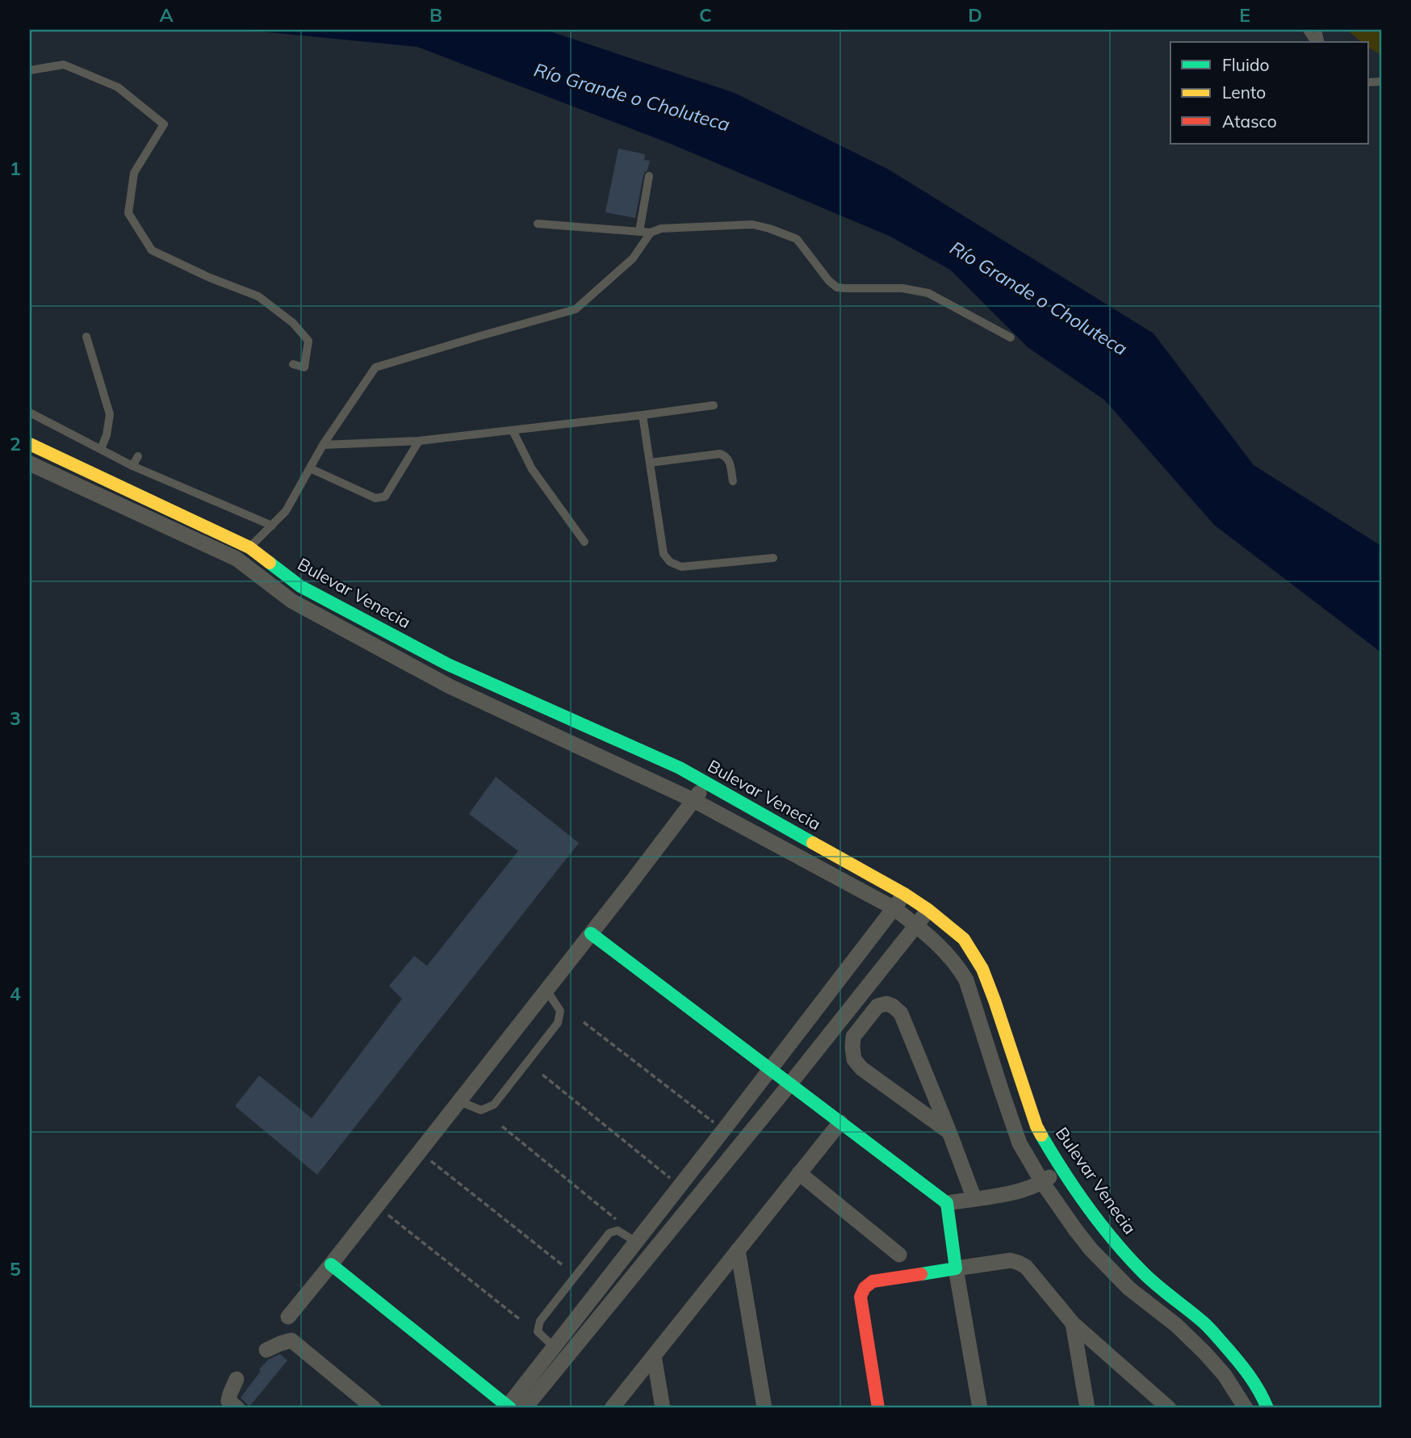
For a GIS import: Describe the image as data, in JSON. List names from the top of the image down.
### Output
{
  "streets": {
    "street": ["Bulevar Venecia"]
  },
  "water": ["Río Grande o Choluteca"],
  "legend": ["Fluido", "Lento", "Atasco"],
  "grid": {
    "columns": [
      "A",
      "B",
      "C",
      "D",
      "E"
    ],
    "rows": [
      "1",
      "2",
      "3",
      "4",
      "5"
    ]
  }
}
